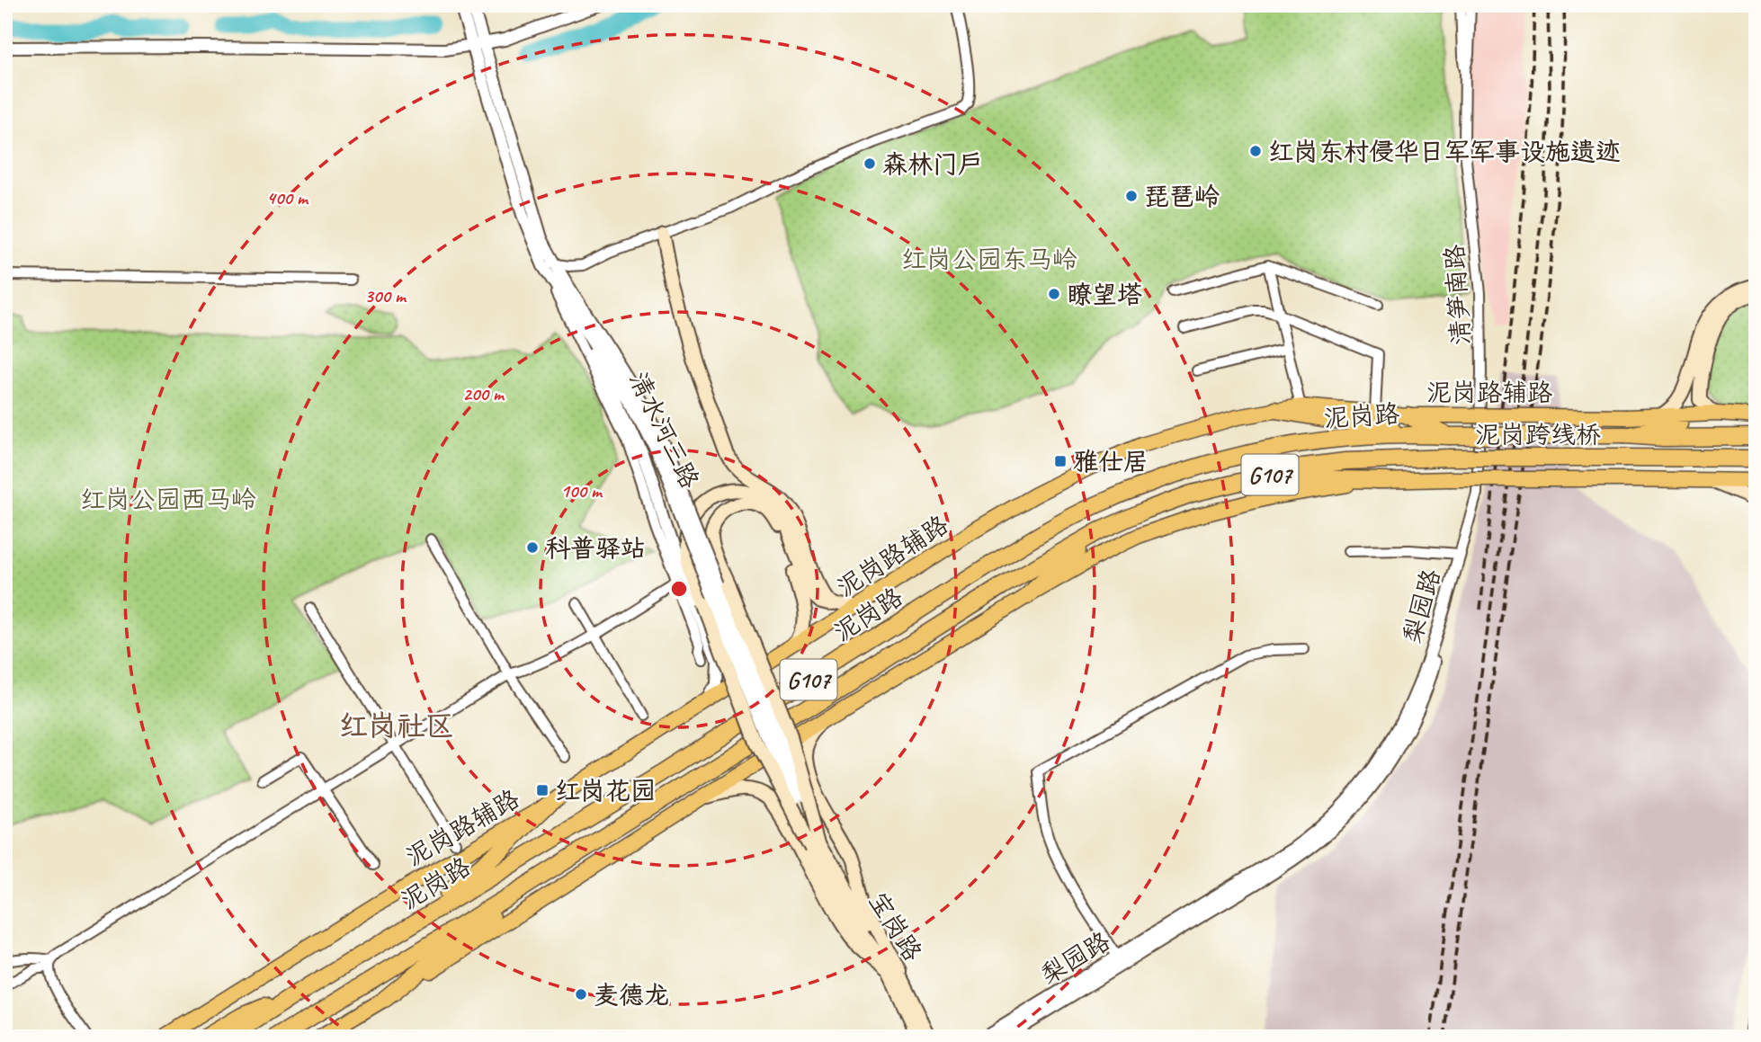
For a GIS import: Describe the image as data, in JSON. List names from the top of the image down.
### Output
{
  "streets": {
    "highway": ["泥岗路", "泥岗跨线桥", "G107"],
    "main road": ["泥岗路辅路", "宝岗路"],
    "street": ["清笋南路", "清水河三路", "梨园路"]
  },
  "crossings": [
    ["清笋南路", "梨园路"],
    ["泥岗路辅路", "泥岗跨线桥"],
    ["泥岗路辅路", "G107"],
    ["泥岗路", "泥岗跨线桥"],
    ["清水河三路", "宝岗路"],
    ["泥岗跨线桥", "G107"]
  ],
  "districts": ["红岗社区"],
  "parks": ["红岗公园东马岭", "红岗公园西马岭"],
  "places": {
    "other": [
      "红岗东村侵华日军军事设施遗迹",
      "森林门户",
      "琵琶岭",
      "瞭望塔",
      "科普驿站",
      "麦德龙"
    ],
    "transit": ["雅仕居", "红岗花园"]
  },
  "rings": [
    "400 m",
    "300 m",
    "200 m",
    "100 m"
  ]
}
